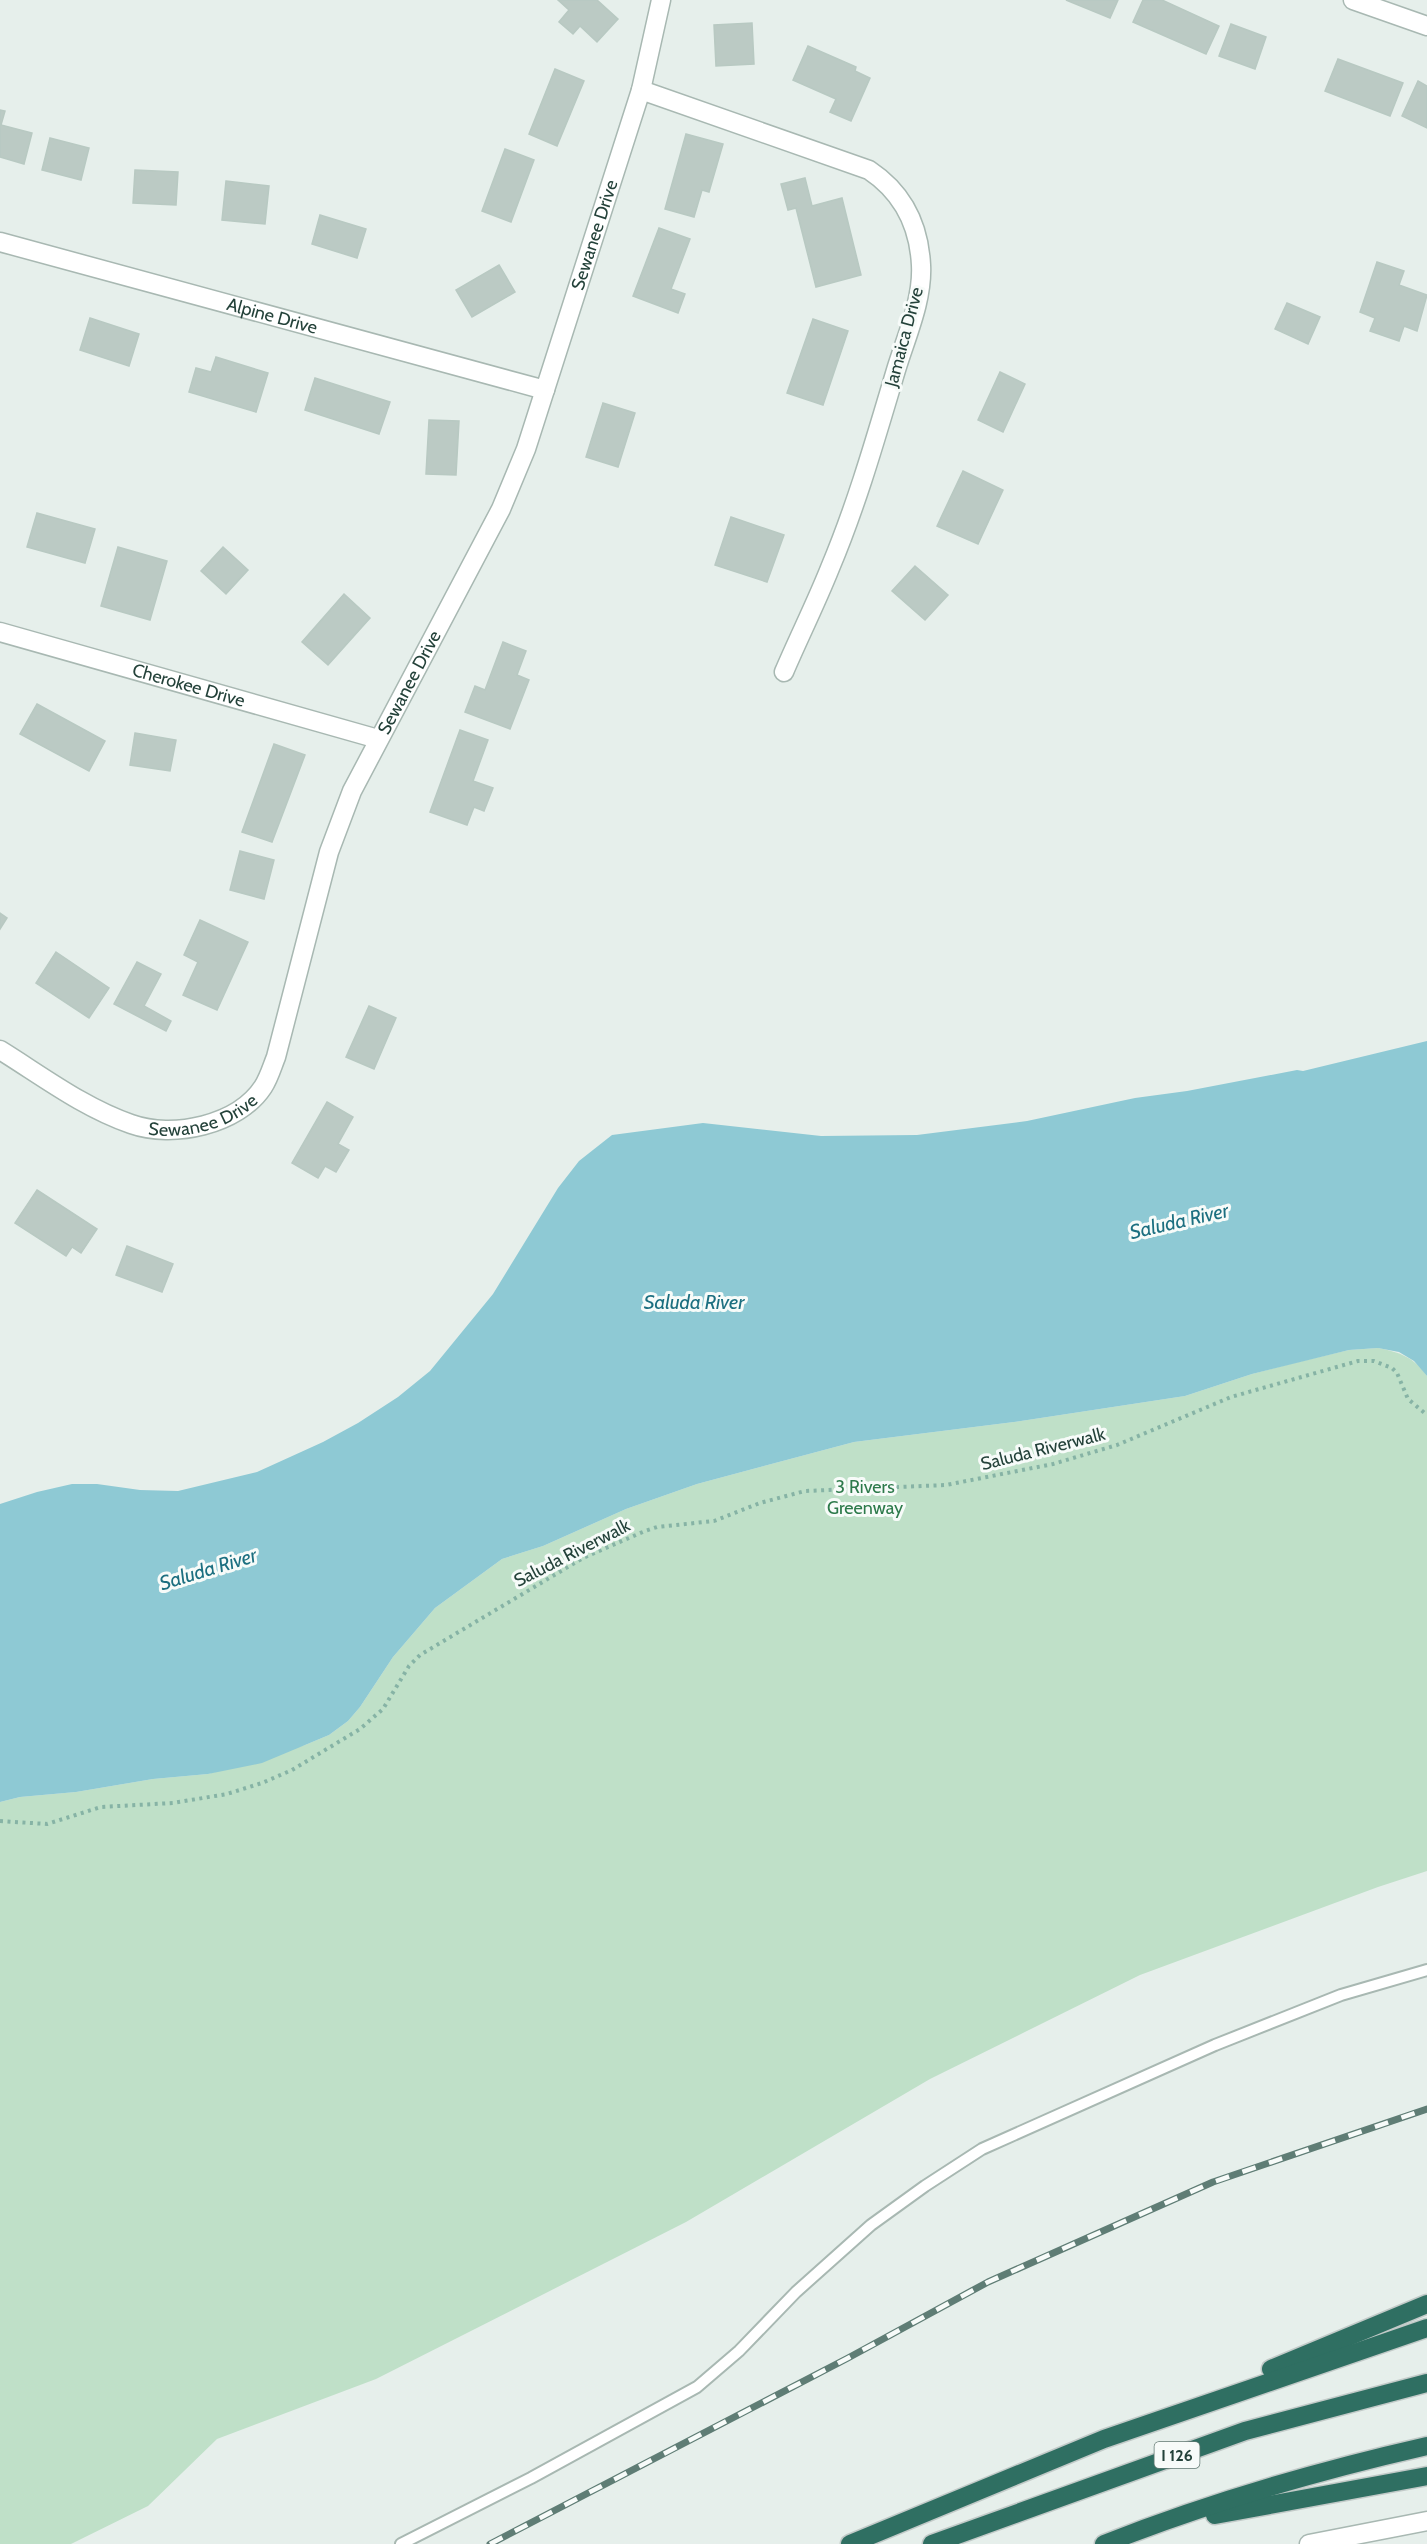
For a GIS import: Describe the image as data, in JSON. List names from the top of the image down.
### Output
{
  "streets": {
    "highway": ["I 126"],
    "street": [
      "Sewanee Drive",
      "Alpine Drive",
      "Jamaica Drive",
      "Cherokee Drive"
    ],
    "path": ["Saluda Riverwalk"]
  },
  "crossings": [
    ["Sewanee Drive", "Alpine Drive"],
    ["Sewanee Drive", "Jamaica Drive"],
    ["Sewanee Drive", "Cherokee Drive"]
  ],
  "water": ["Saluda River"],
  "parks": ["3 Rivers Greenway"]
}
